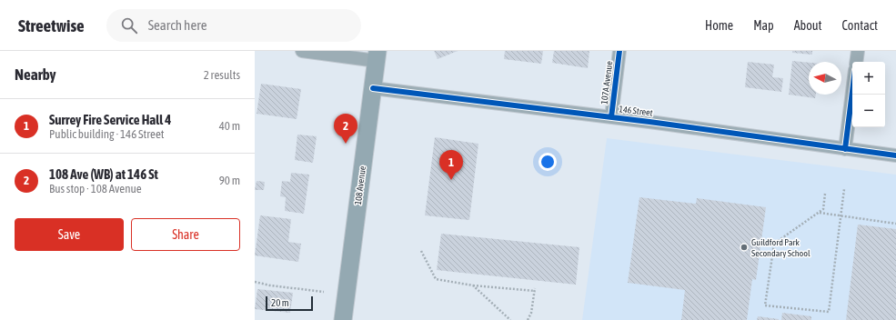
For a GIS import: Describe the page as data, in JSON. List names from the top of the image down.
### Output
{
  "streets": {
    "main road": ["108 Avenue"],
    "street": ["107A Avenue", "146 Street"]
  },
  "crossings": [
    ["107A Avenue", "146 Street"],
    ["146 Street", "108 Avenue"]
  ],
  "places": ["Guildford Park Secondary School"],
  "scale_bar": "20 m",
  "north": "left",
  "page": {
    "header": "Streetwise",
    "search": "Search here",
    "nav": [
      "Home",
      "Map",
      "About",
      "Contact"
    ],
    "heading": ["Nearby", "2 results"],
    "map_buttons": ["+", "−"],
    "list": [
      {
        "mark": "1",
        "name": "Surrey Fire Service Hall 4",
        "note": "Public building · 146 Street",
        "value": "40 m"
      },
      {
        "mark": "2",
        "name": "108 Ave (WB) at 146 St",
        "note": "Bus stop · 108 Avenue",
        "value": "90 m"
      }
    ],
    "pins": ["2", "1"],
    "buttons": ["Save", "Share"],
    "scale": "20 m"
  }
}
